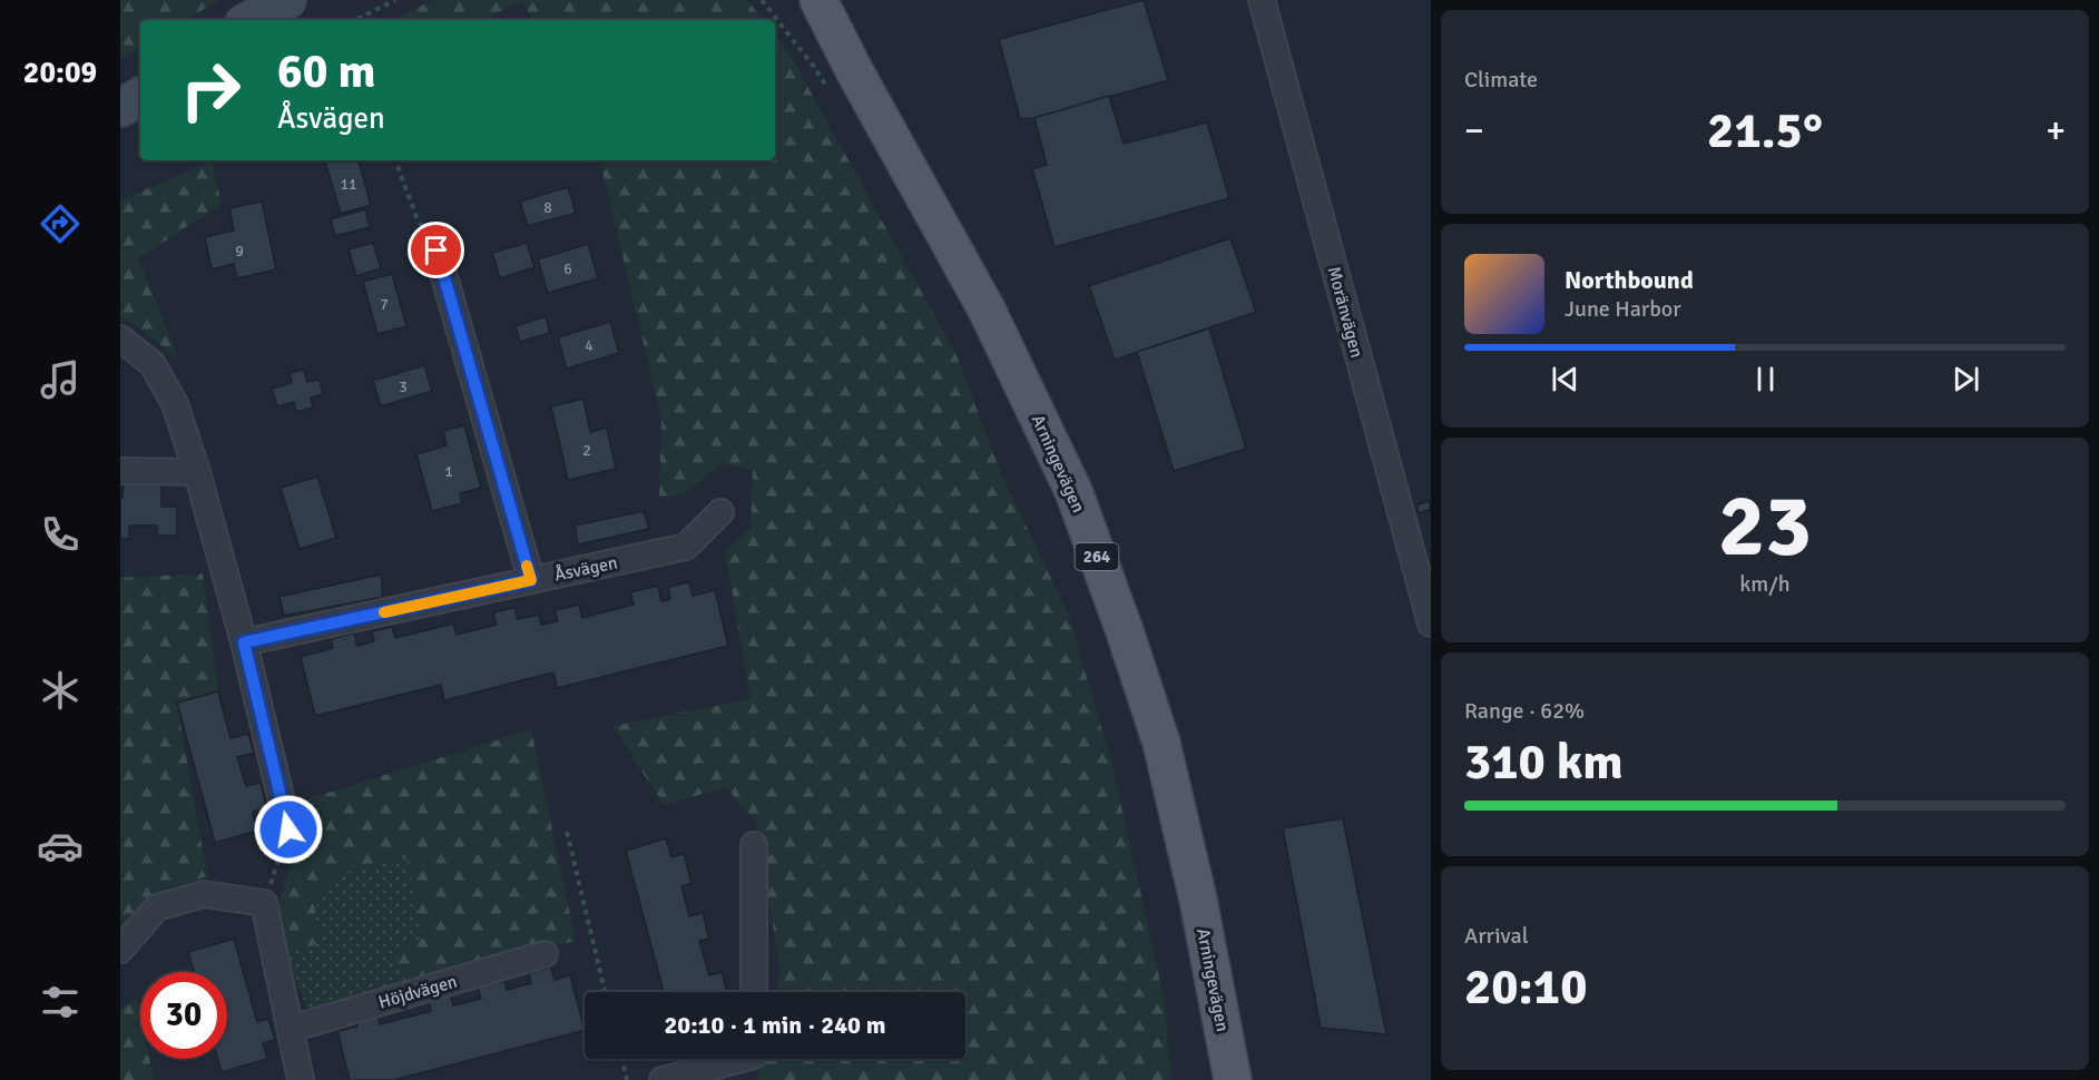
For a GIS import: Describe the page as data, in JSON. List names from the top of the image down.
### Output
{
  "streets": {
    "main road": ["Arningevägen", "264"],
    "street": ["Moränvägen", "Åsvägen", "Höjdvägen"]
  },
  "house_numbers": [
    "11",
    "8",
    "9",
    "6",
    "7",
    "4",
    "3",
    "2",
    "1"
  ],
  "page": {
    "tabs": "20:09",
    "tile": [
      "Climate",
      ["23", "km/h"],
      ["Range · 62%", "310 km"],
      ["Arrival", "20:10"]
    ],
    "turn": ["60 m", "Åsvägen"],
    "heat": ["−", "21.5°", "+"],
    "song": ["Northbound", "June Harbor"],
    "limit": "30",
    "trip": "20:10 · 1 min · 240 m"
  }
}
